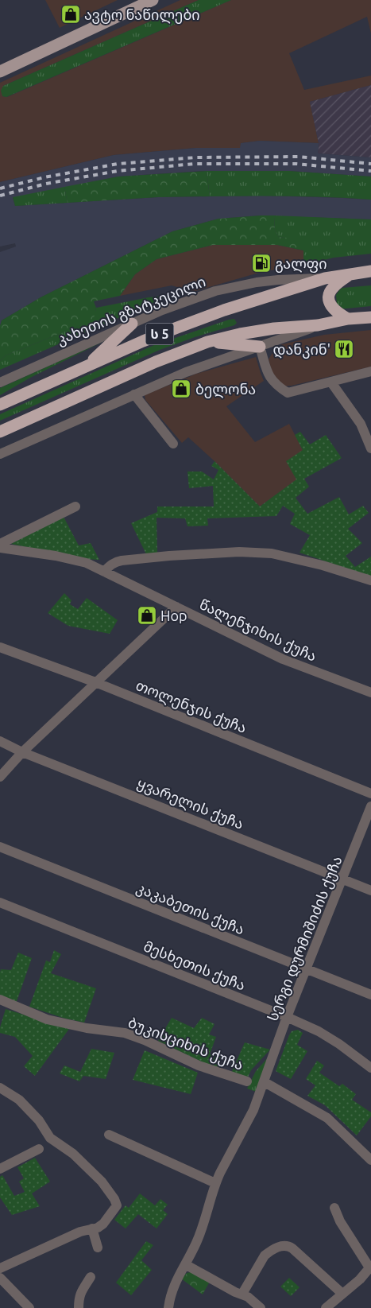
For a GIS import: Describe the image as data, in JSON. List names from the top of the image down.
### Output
{
  "streets": {
    "highway": ["კახეთის გზატკეცილი", "ს 5"],
    "street": [
      "წალენჯიხის ქუჩა",
      "თოლენჯის ქუჩა",
      "ყვარელის ქუჩა",
      "კაკაბეთის ქუჩა",
      "სერგი დურმიშიძის ქუჩა",
      "მესხეთის ქუჩა",
      "ბუკისციხის ქუჩა"
    ]
  },
  "crossings": [
    ["ყვარელის ქუჩა", "სერგი დურმიშიძის ქუჩა"],
    ["კაკაბეთის ქუჩა", "სერგი დურმიშიძის ქუჩა"],
    ["სერგი დურმიშიძის ქუჩა", "მესხეთის ქუჩა"]
  ],
  "places": {
    "shop": ["ავტო ნაწილები", "ბელონა", "Нор"],
    "fuel station": ["გალფი"],
    "restaurant": ["დანკინ'"]
  }
}
